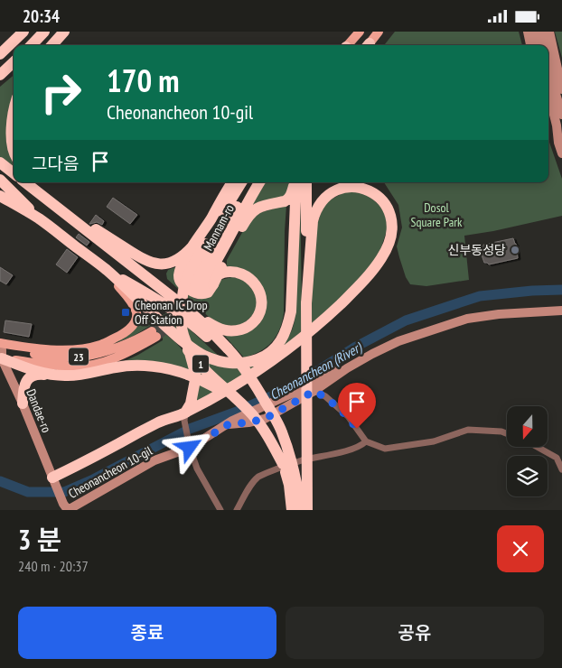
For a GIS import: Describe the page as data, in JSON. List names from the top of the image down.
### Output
{
  "streets": {
    "highway": ["Mannam-ro", "1"],
    "main road": ["23"],
    "street": ["Dandae-ro", "Cheonancheon 10-gil"]
  },
  "crossings": [
    ["23", "Dandae-ro"],
    ["Dandae-ro", "Cheonancheon 10-gil"]
  ],
  "water": ["Cheonancheon (River)"],
  "parks": ["Dosol Square Park"],
  "places": {
    "other": ["신부동성당"],
    "transit": ["Cheonan IC Drop Off Station"]
  },
  "north": "bottom",
  "page": {
    "status": "20:34",
    "turn": ["170 m", "Cheonancheon 10-gil"],
    "then": "그다음",
    "heading": ["3 분", "240 m · 20:37"],
    "buttons": ["종료", "공유"]
  }
}
